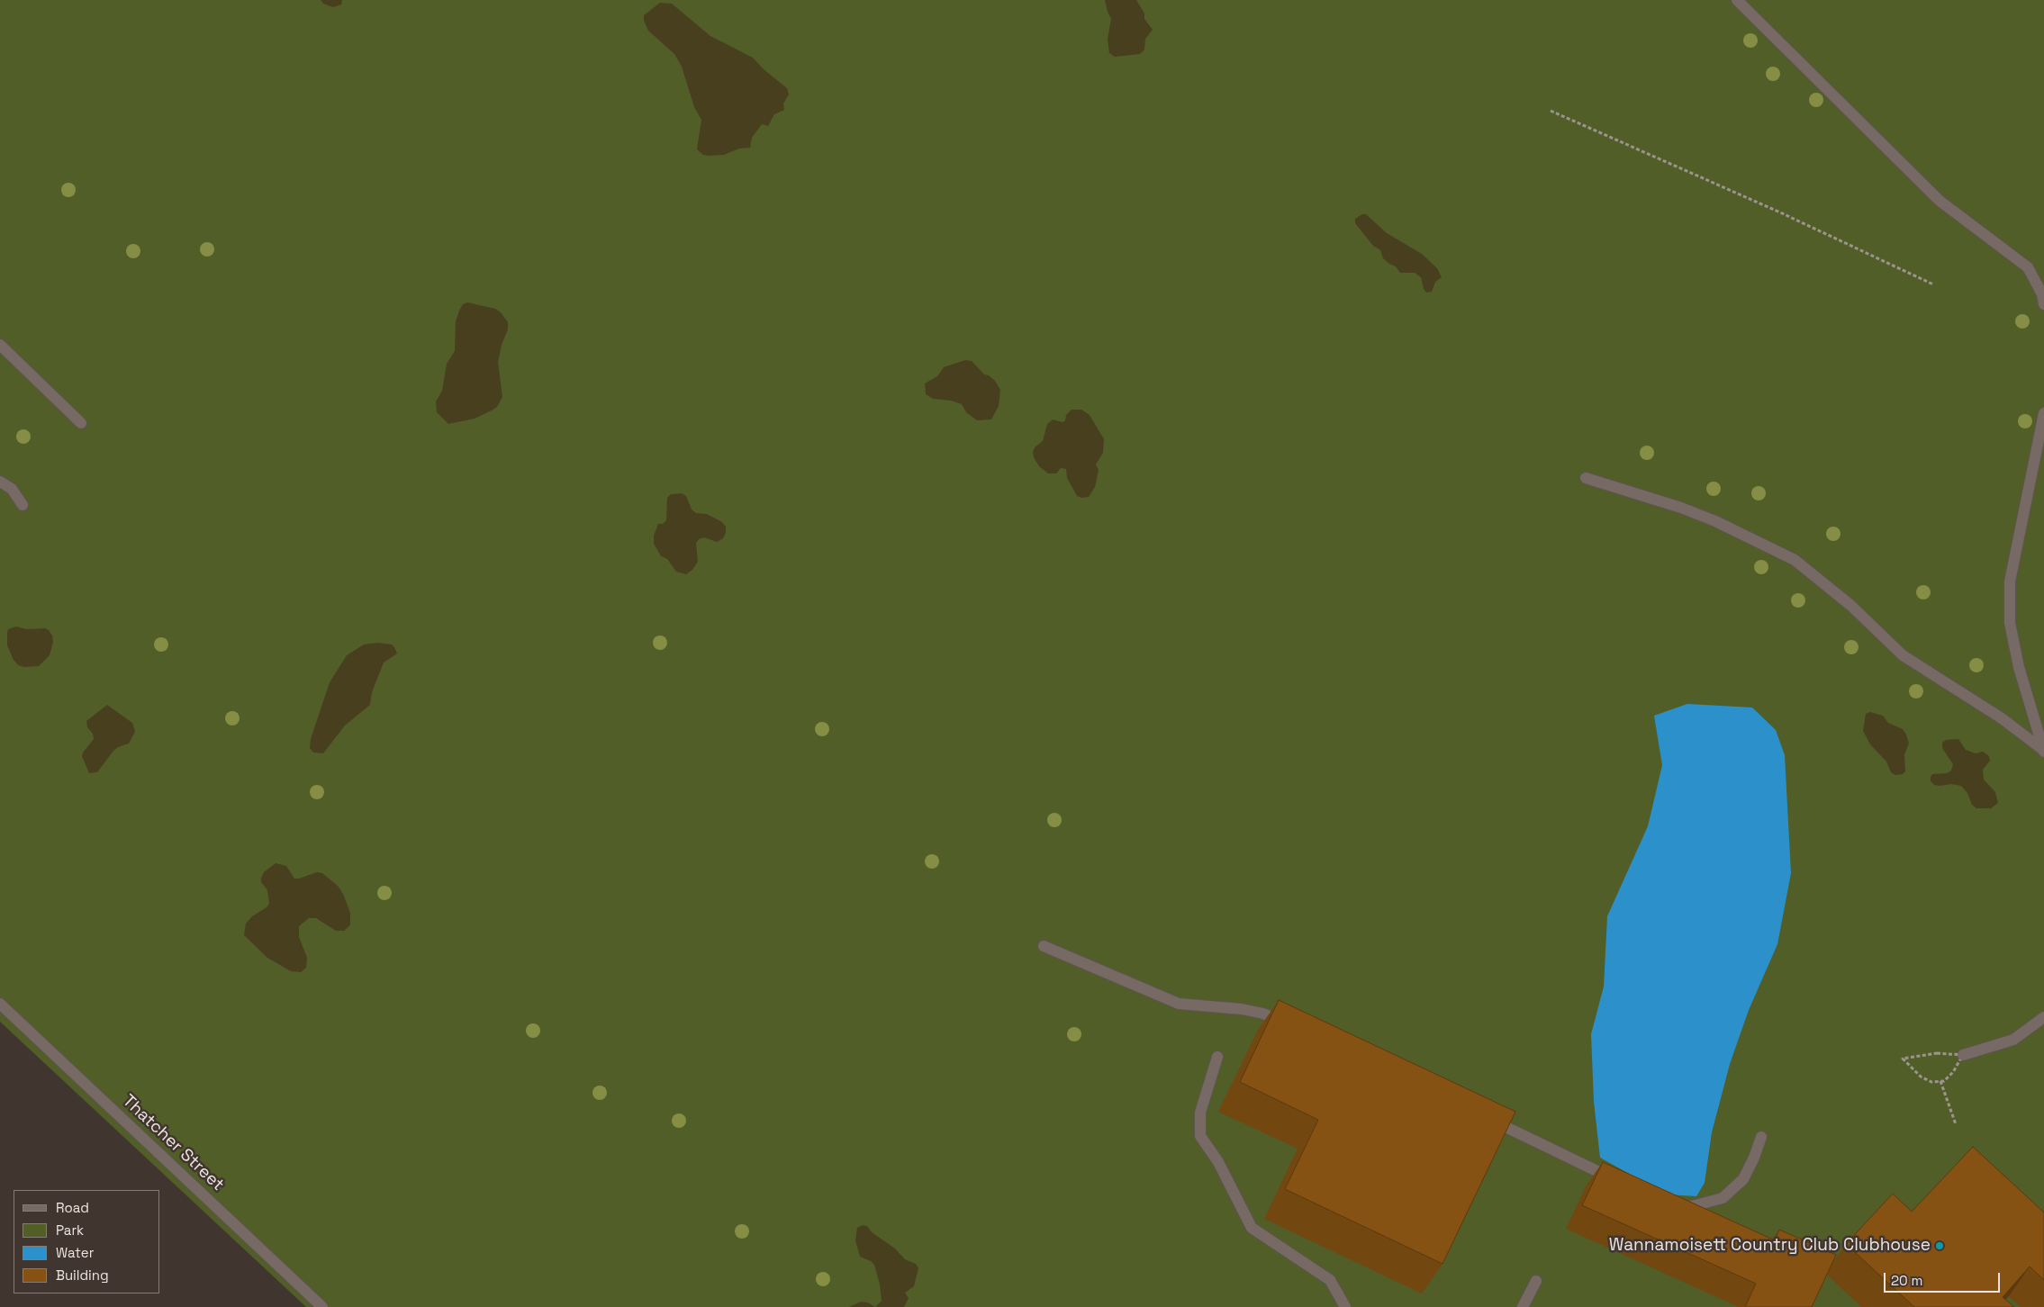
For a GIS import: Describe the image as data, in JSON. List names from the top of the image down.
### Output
{
  "streets": {
    "street": ["Thatcher Street"]
  },
  "places": ["Wannamoisett Country Club Clubhouse"],
  "legend": [
    "Road",
    "Park",
    "Water",
    "Building"
  ],
  "scale_bar": "20 m"
}
